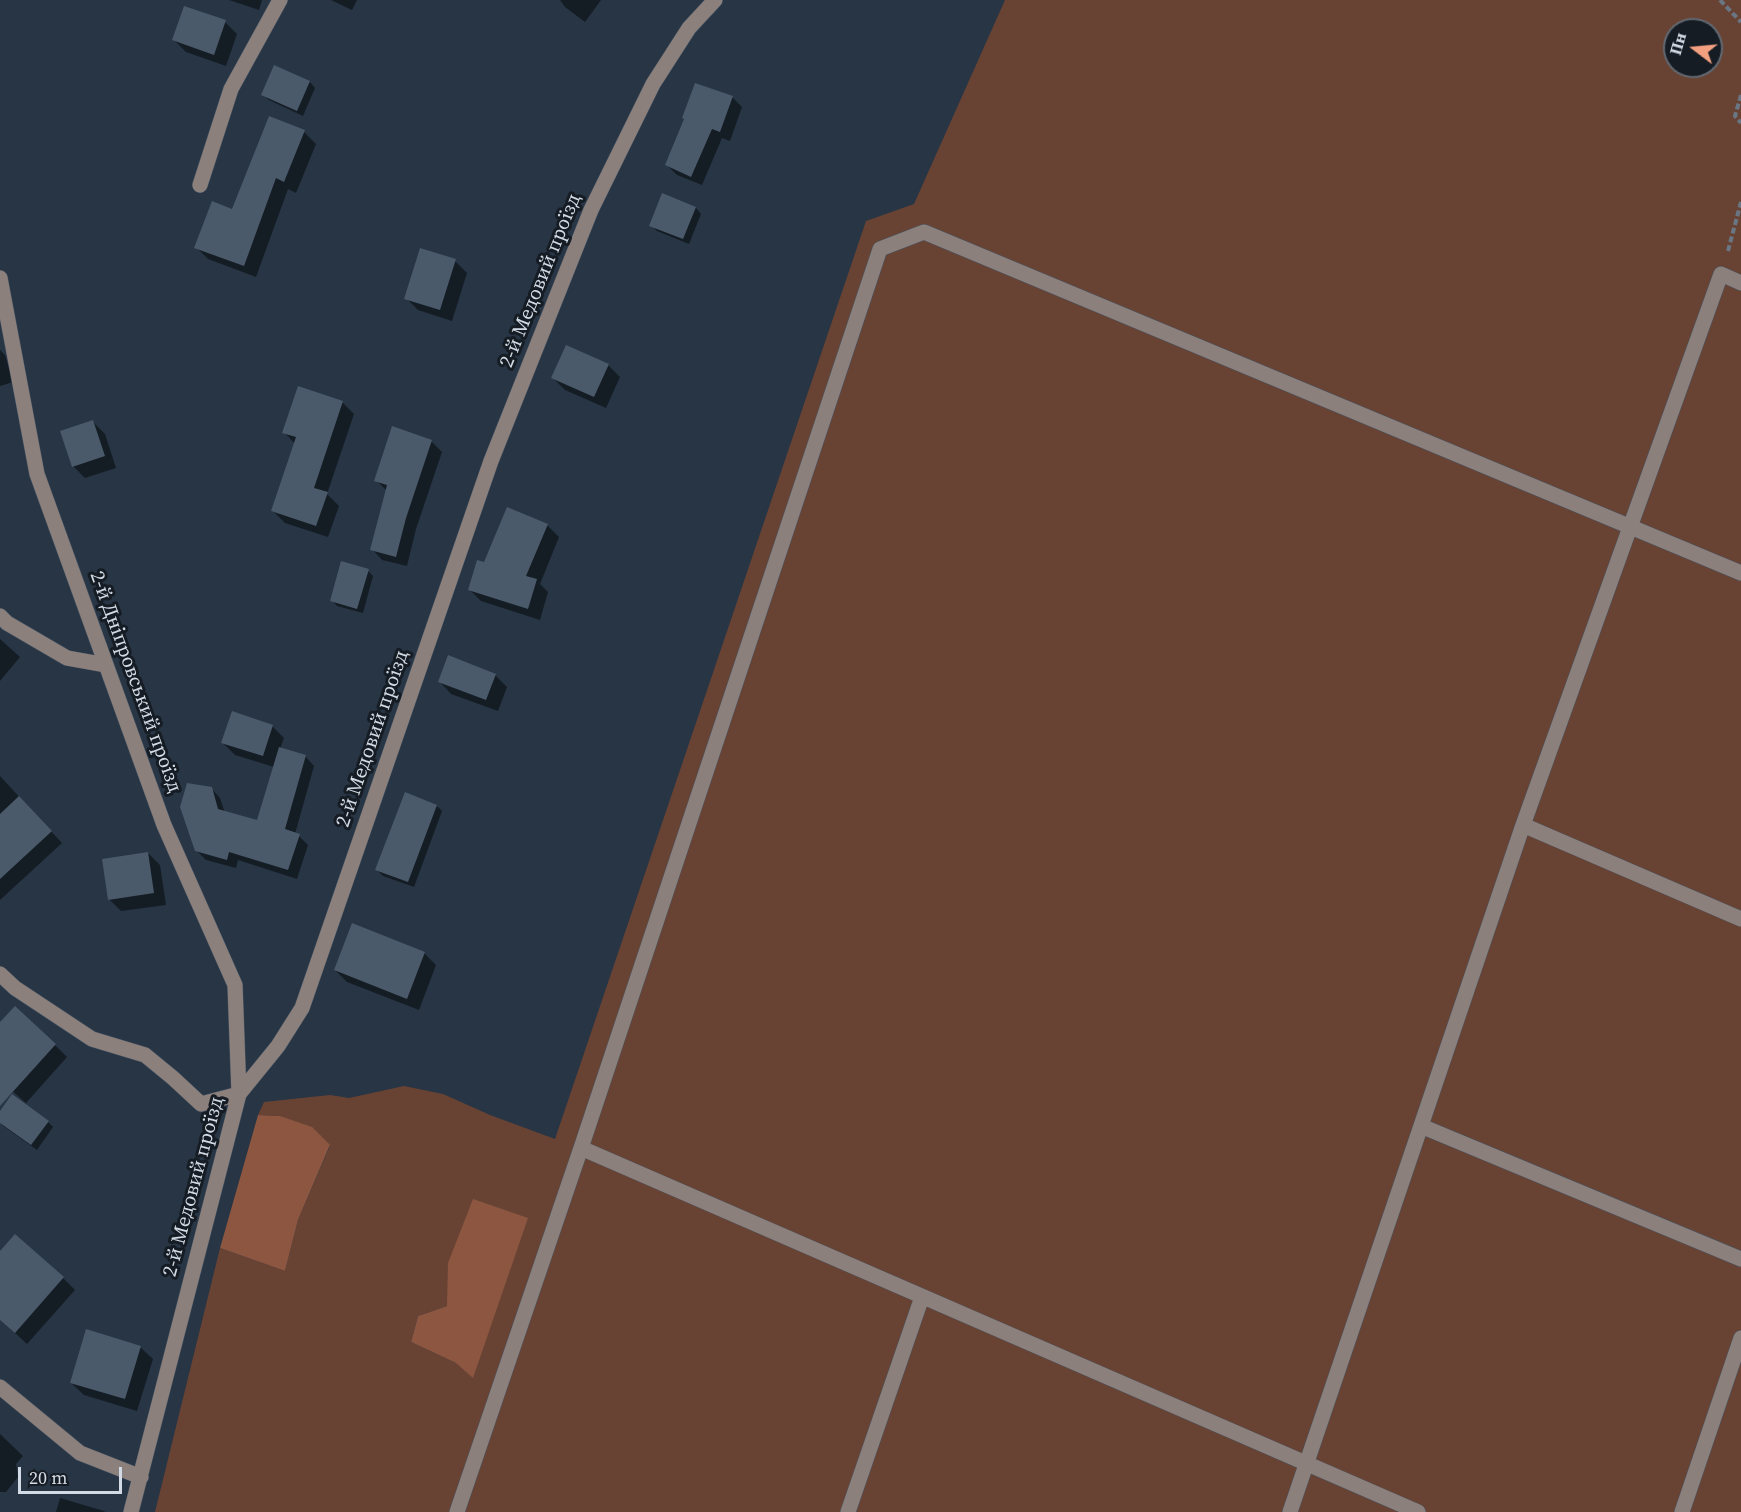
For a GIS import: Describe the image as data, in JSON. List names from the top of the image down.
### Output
{
  "streets": {
    "street": ["2-й Медовий проїзд", "2-й Дніпровський проїзд"]
  },
  "crossings": [
    ["2-й Медовий проїзд", "2-й Дніпровський проїзд"]
  ],
  "scale_bar": "20 m",
  "north": "left"
}
